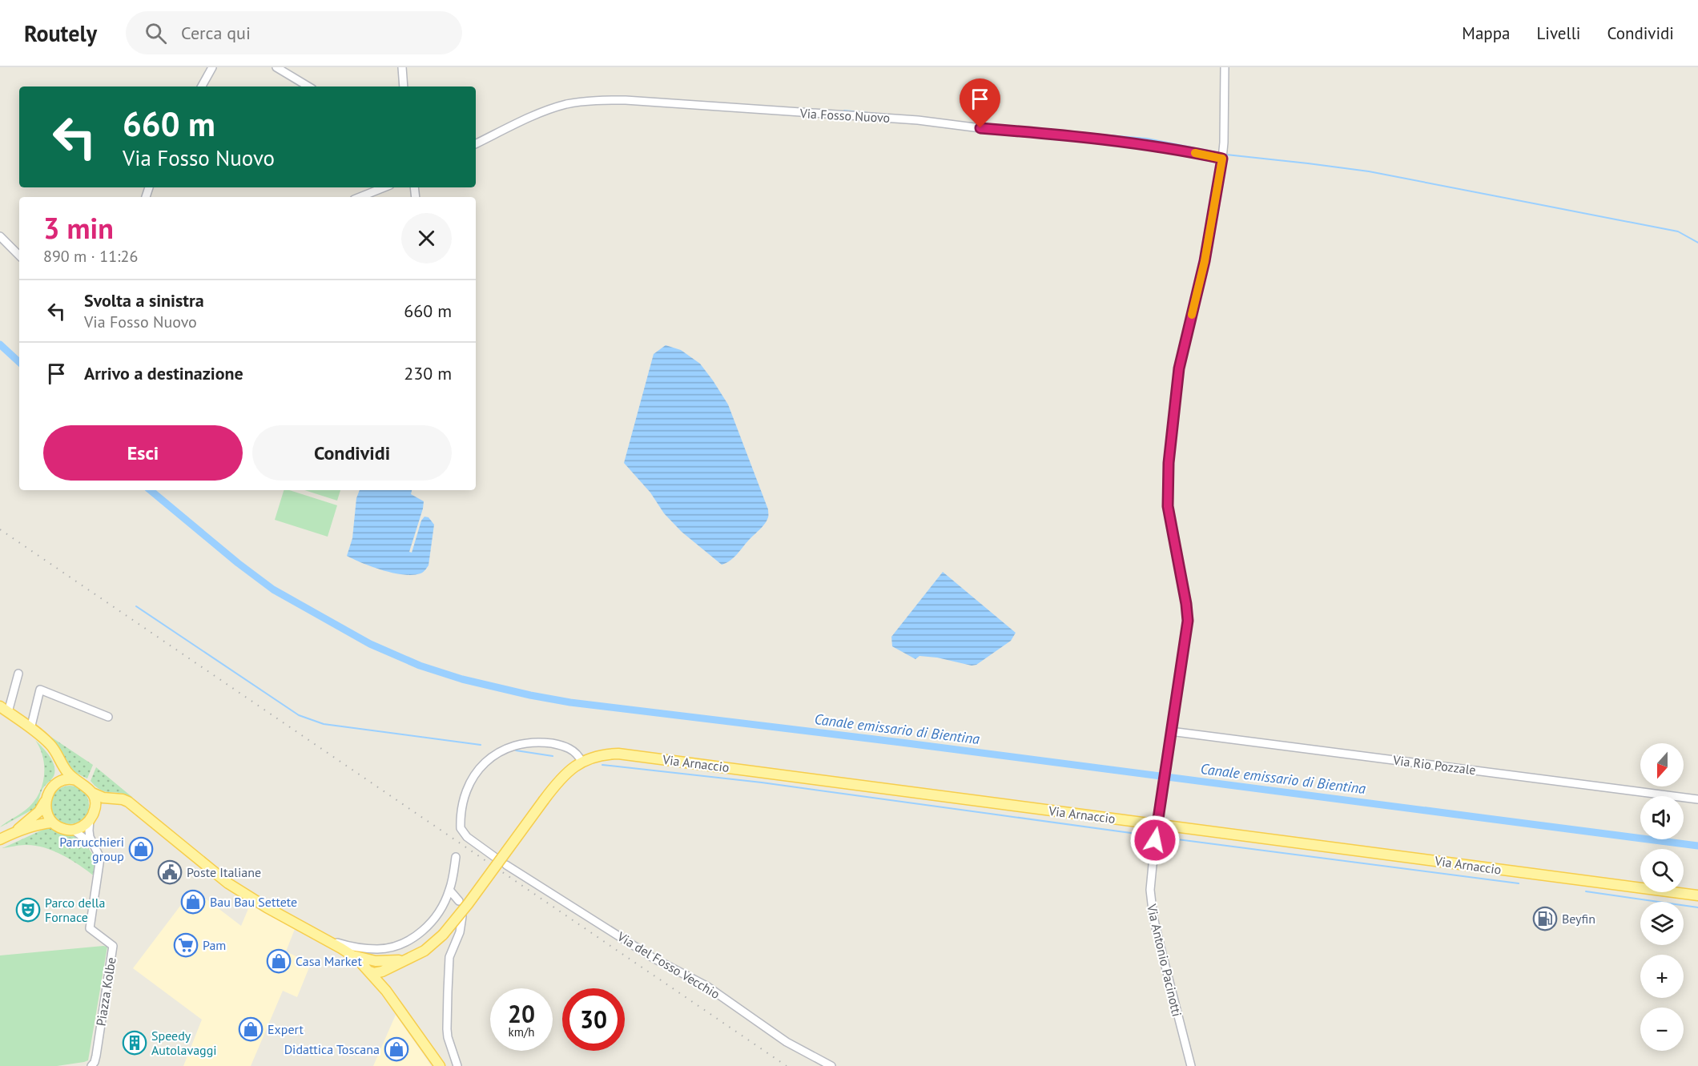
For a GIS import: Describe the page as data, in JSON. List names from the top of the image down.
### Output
{
  "streets": {
    "main road": ["Via Arnaccio"],
    "street": [
      "Via Fosso Nuovo",
      "Via Rio Pozzale",
      "Via Antonio Pacinotti",
      "Via del Fosso Vecchio",
      "Piazza Kolbe"
    ]
  },
  "crossings": [
    ["Via Fosso Nuovo", "Via Antonio Pacinotti"],
    ["Via Arnaccio", "Via Antonio Pacinotti"],
    ["Via Rio Pozzale", "Via Antonio Pacinotti"]
  ],
  "water": ["Canale emissario di Bientina"],
  "places": {
    "shop": [
      "Parrucchieri group",
      "Bau Bau Settete",
      "Casa Market",
      "Expert",
      "Didattica Toscana"
    ],
    "public building": ["Poste Italiane"],
    "theatre": ["Parco della Fornace"],
    "fuel station": ["Beyfin"],
    "supermarket": ["Pam"],
    "building": ["Speedy Autolavaggi"]
  },
  "north": "bottom",
  "page": {
    "header": "Routely",
    "search": "Cerca qui",
    "nav": ["Mappa", "Livelli", "Condividi"],
    "turn": ["660 m", "Via Fosso Nuovo"],
    "heading": ["3 min", "890 m · 11:26"],
    "list": [
      {
        "name": "Svolta a sinistra",
        "note": "Via Fosso Nuovo",
        "value": "660 m"
      },
      {
        "name": "Arrivo a destinazione",
        "value": "230 m"
      }
    ],
    "buttons": ["Esci", "Condividi"],
    "map_buttons": ["+", "−"],
    "speed": "20 km/h",
    "limit": "30"
  }
}
